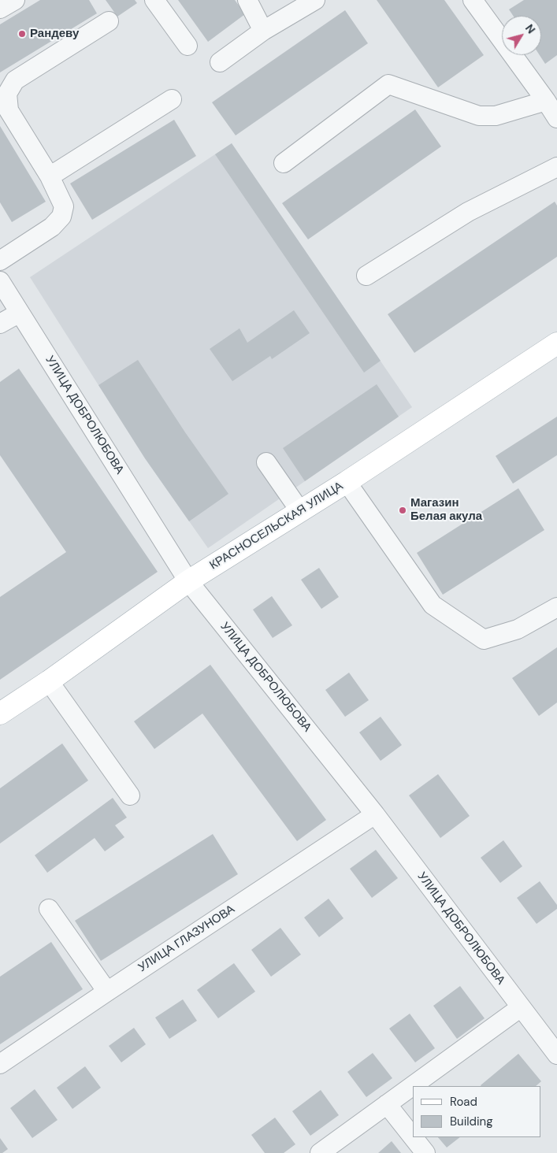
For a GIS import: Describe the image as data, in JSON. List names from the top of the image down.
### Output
{
  "streets": {
    "main road": ["КРАСНОСЕЛЬСКАЯ УЛИЦА"],
    "street": ["УЛИЦА ДОБРОЛЮБОВА", "УЛИЦА ГЛАЗУНОВА"]
  },
  "crossings": [
    ["УЛИЦА ДОБРОЛЮБОВА", "КРАСНОСЕЛЬСКАЯ УЛИЦА"],
    ["УЛИЦА ДОБРОЛЮБОВА", "УЛИЦА ГЛАЗУНОВА"]
  ],
  "places": ["Рандеву", "Магазин Белая акула"],
  "legend": ["Road", "Building"],
  "north": "top right"
}
